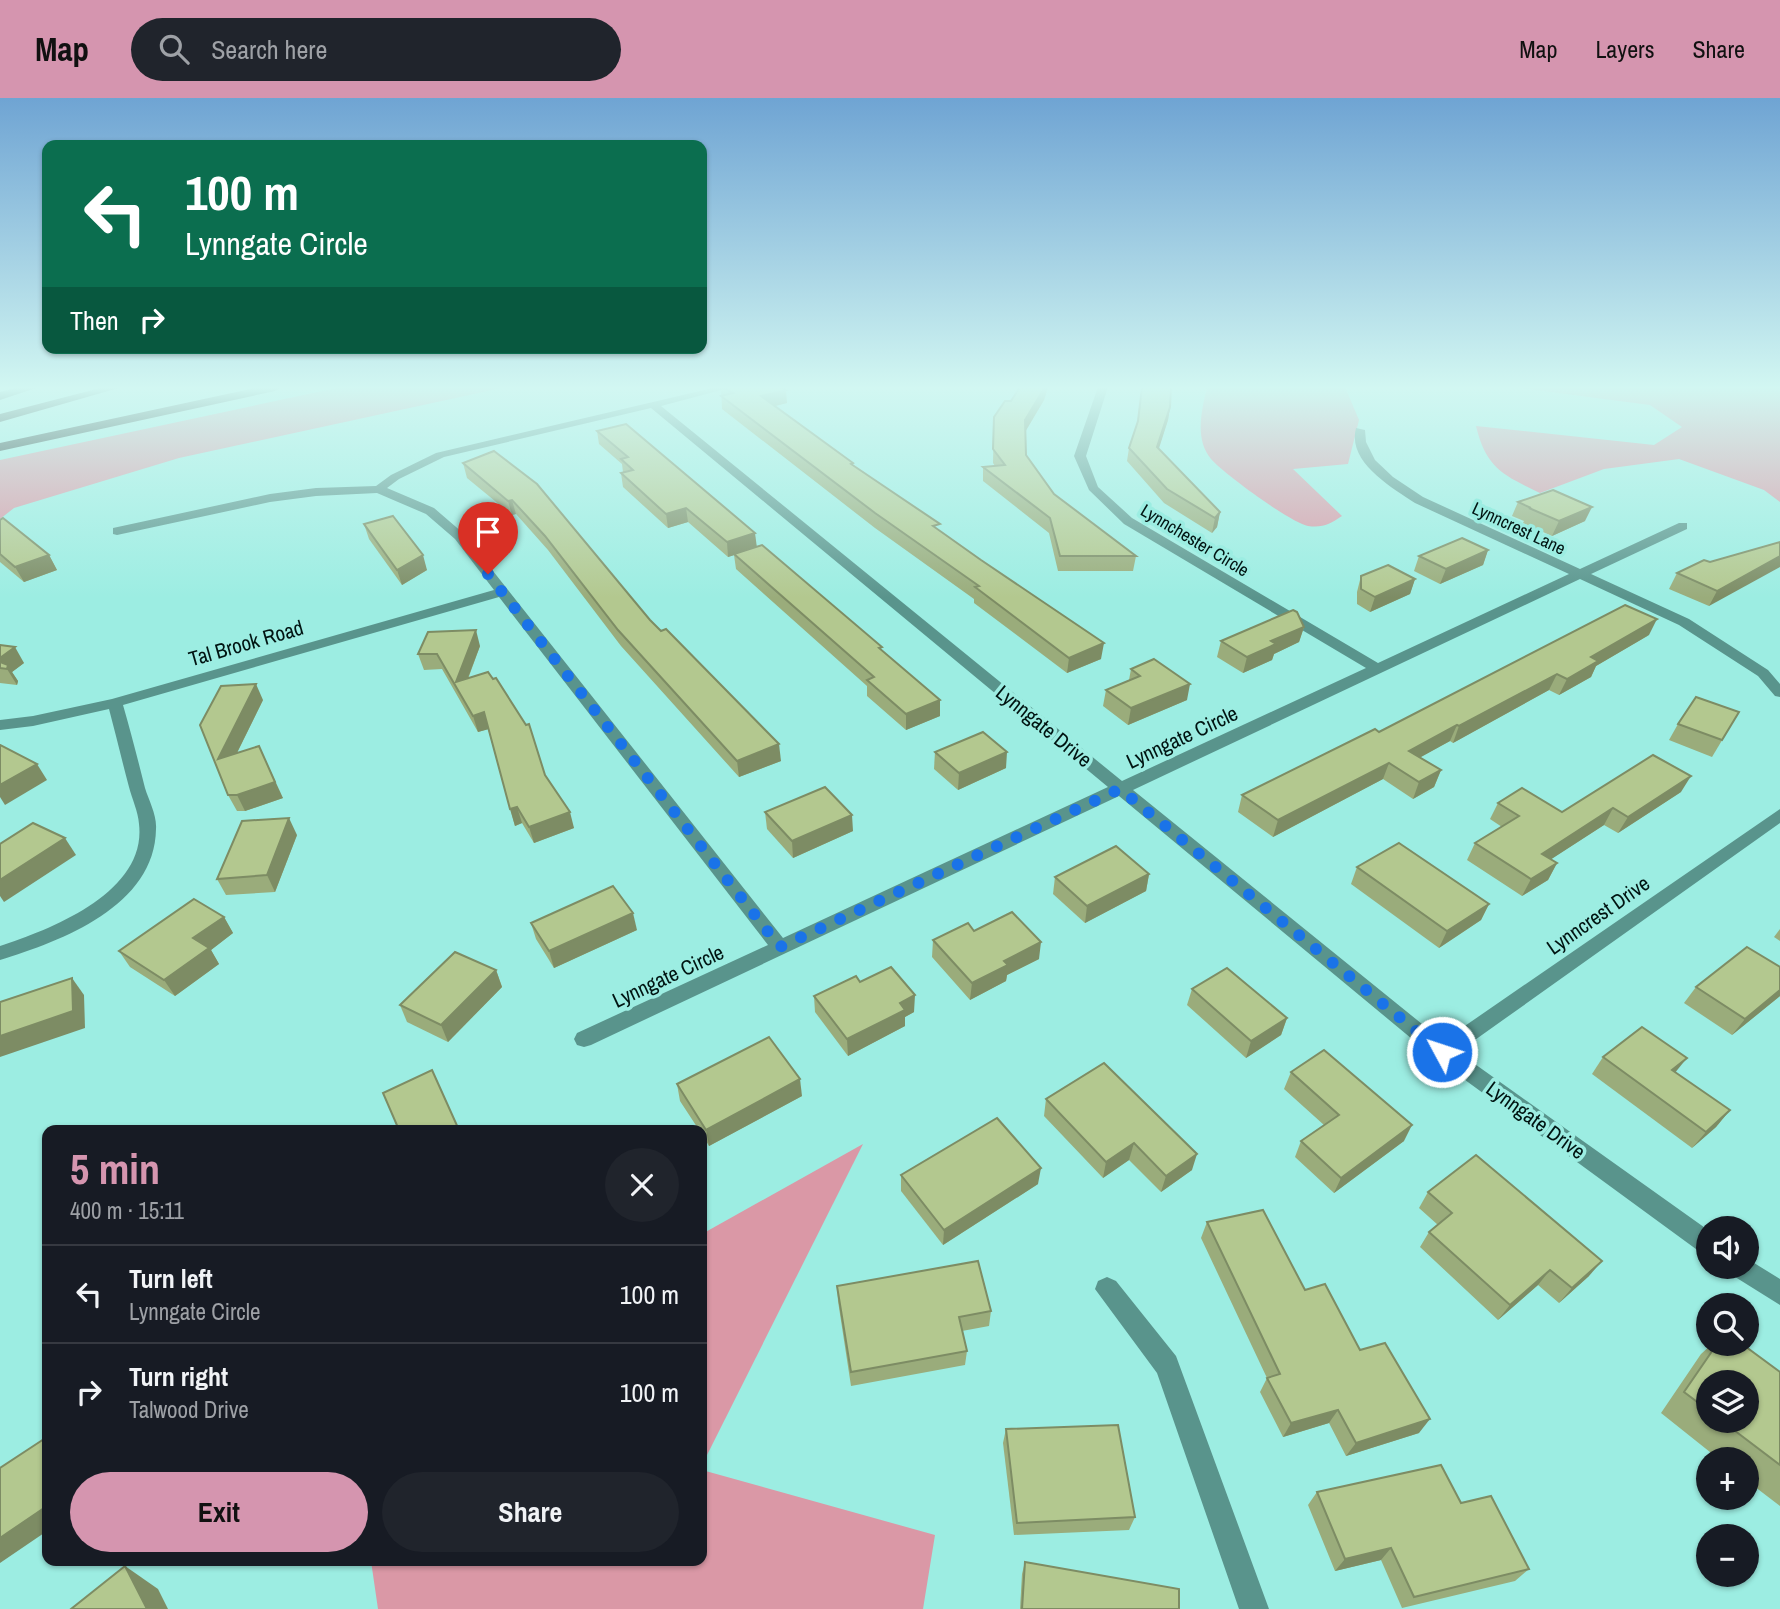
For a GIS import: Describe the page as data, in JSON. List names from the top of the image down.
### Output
{
  "streets": {
    "street": [
      "Lynncrest Lane",
      "Lynnchester Circle",
      "Tal Brook Road",
      "Lynngate Drive",
      "Lynngate Circle",
      "Lynncrest Drive"
    ]
  },
  "crossings": [
    ["Lynncrest Lane", "Lynngate Circle"],
    ["Lynnchester Circle", "Lynngate Circle"],
    ["Lynngate Drive", "Lynngate Circle"],
    ["Lynngate Drive", "Lynncrest Drive"]
  ],
  "page": {
    "header": "Map",
    "search": "Search here",
    "nav": ["Map", "Layers", "Share"],
    "turn": ["100 m", "Lynngate Circle"],
    "then": "Then",
    "heading": ["5 min", "400 m · 15:11"],
    "map_buttons": ["+", "−"],
    "list": [
      {
        "name": "Turn left",
        "note": "Lynngate Circle",
        "value": "100 m"
      },
      {
        "name": "Turn right",
        "note": "Talwood Drive",
        "value": "100 m"
      }
    ],
    "buttons": ["Exit", "Share"]
  }
}
